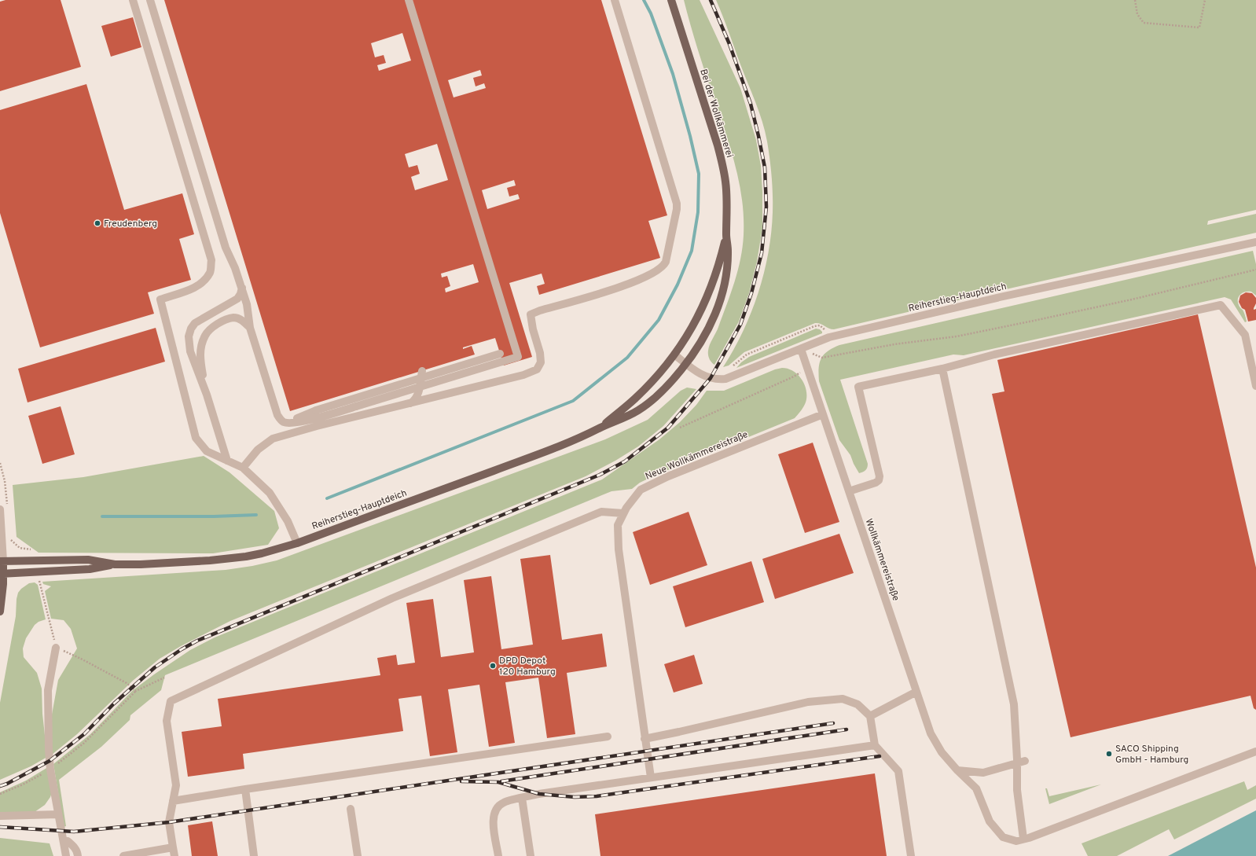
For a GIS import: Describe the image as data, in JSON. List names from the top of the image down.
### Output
{
  "streets": {
    "main road": ["Bei der Wollkämmerei", "Reiherstieg-Hauptdeich"],
    "street": ["Neue Wollkämmereistraße", "Wollkämmereistraße"]
  },
  "crossings": [
    ["Bei der Wollkämmerei", "Reiherstieg-Hauptdeich"],
    ["Reiherstieg-Hauptdeich", "Wollkämmereistraße"],
    ["Neue Wollkämmereistraße", "Wollkämmereistraße"]
  ],
  "places": ["Freudenberg", "DPD Depot 120 Hamburg", "SACO Shipping GmbH - Hamburg"]
}
